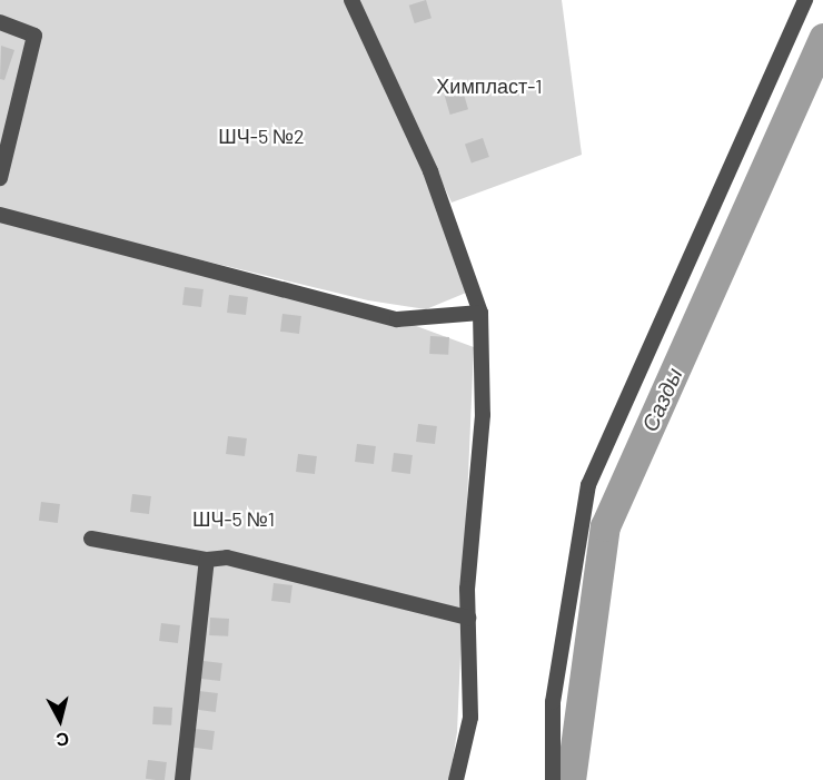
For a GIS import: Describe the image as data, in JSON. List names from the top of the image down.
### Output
{
  "water": ["Сазды"],
  "parks": ["Химпласт-1", "ШЧ-5 №2", "ШЧ-5 №1"],
  "north": "bottom"
}
